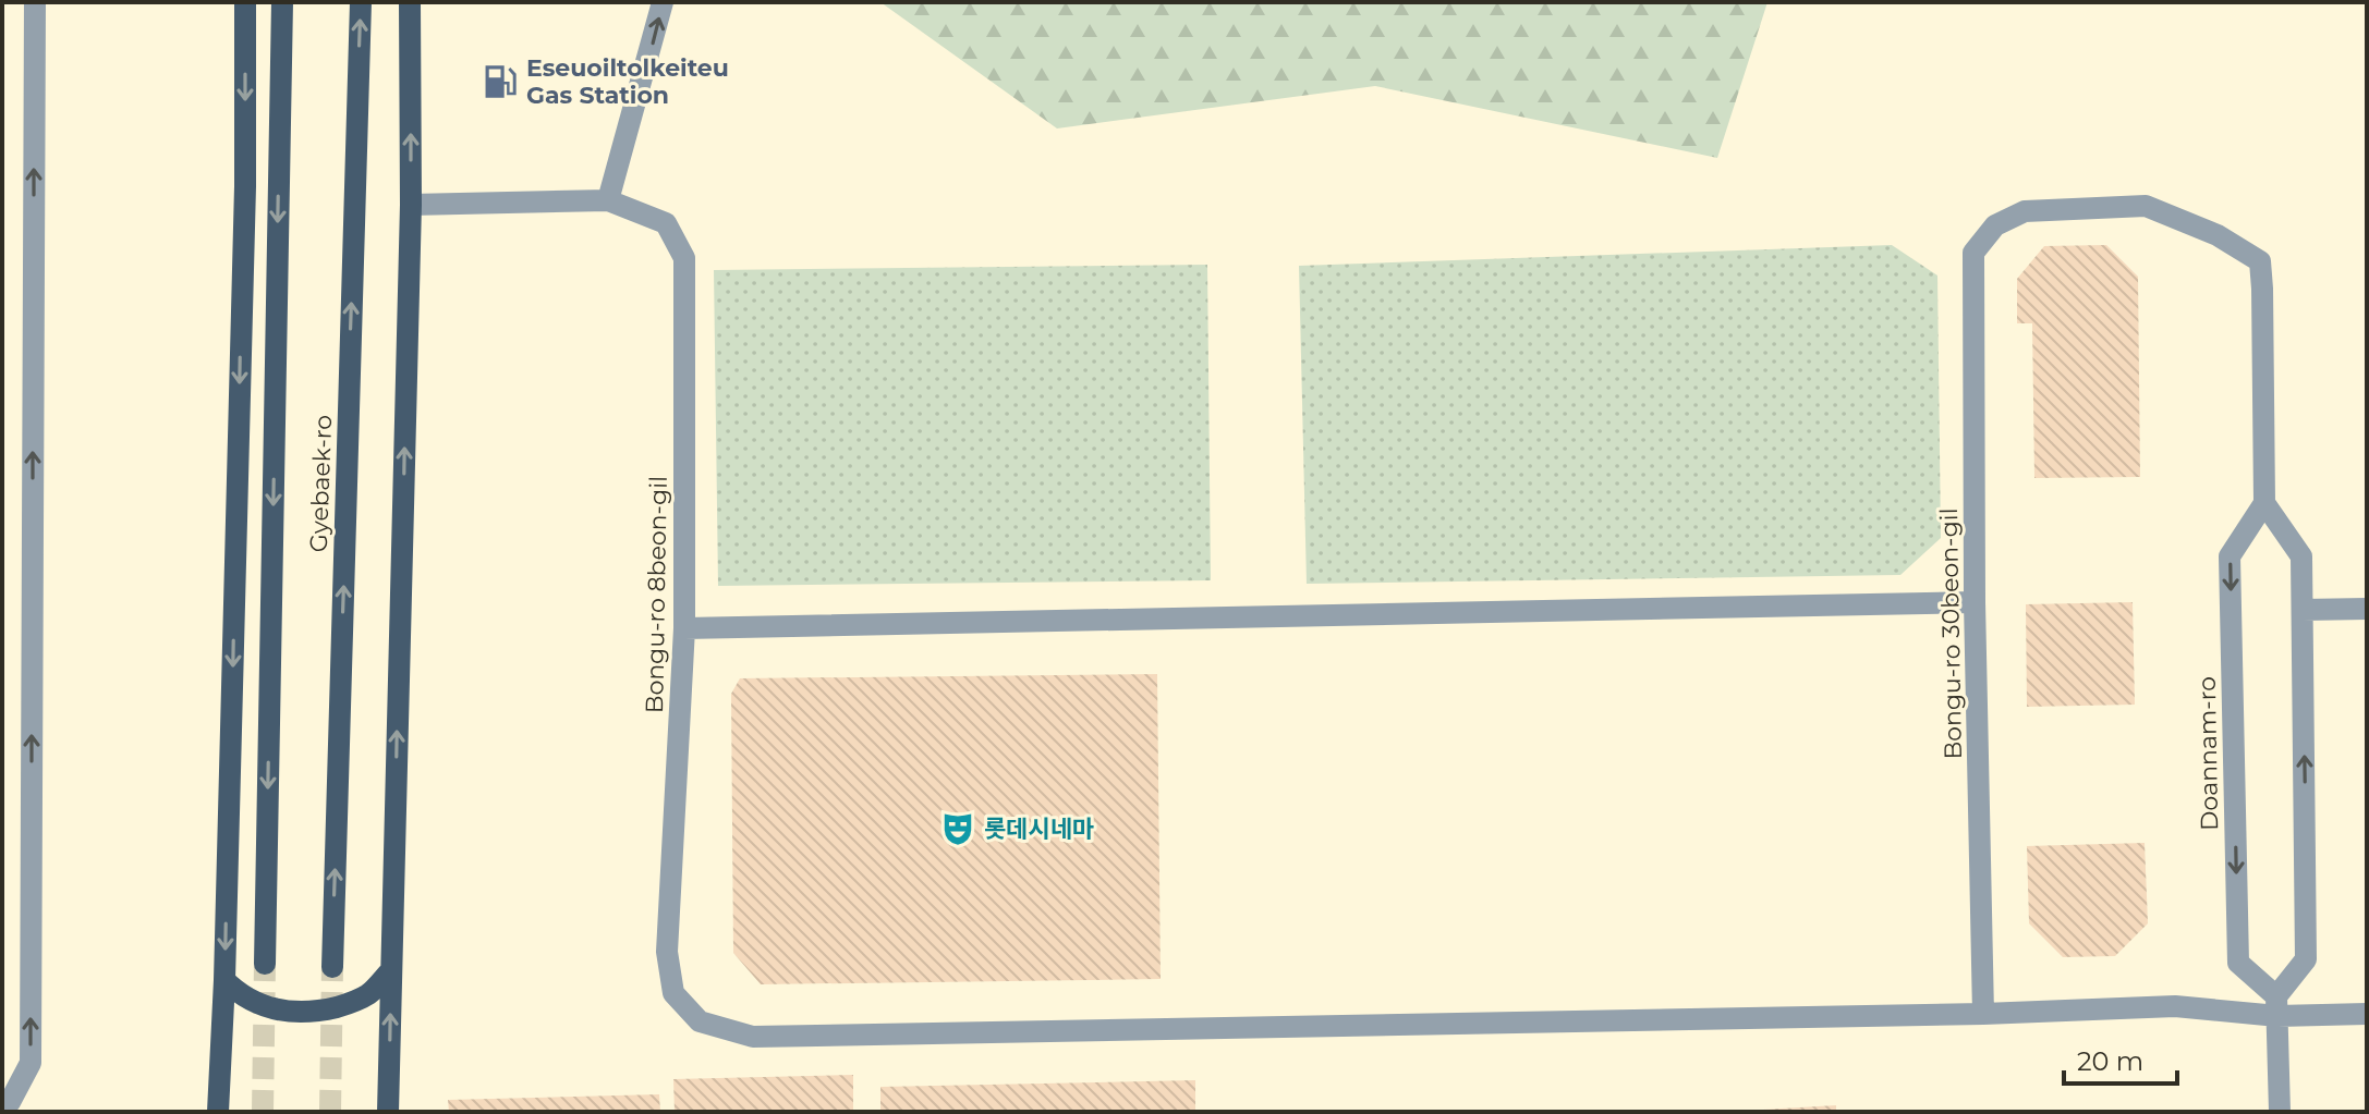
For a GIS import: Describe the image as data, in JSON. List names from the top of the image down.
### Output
{
  "streets": {
    "main road": ["Gyebaek-ro"],
    "street": ["Bongu-ro 8beon-gil", "Bongu-ro 30beon-gil", "Doannam-ro"]
  },
  "crossings": [
    ["Bongu-ro 8beon-gil", "Bongu-ro 30beon-gil"],
    ["Bongu-ro 30beon-gil", "Doannam-ro"]
  ],
  "places": {
    "fuel station": ["Eseuoiltolkeiteu Gas Station"],
    "theatre": ["롯데시네마"]
  },
  "scale_bar": "20 m"
}
